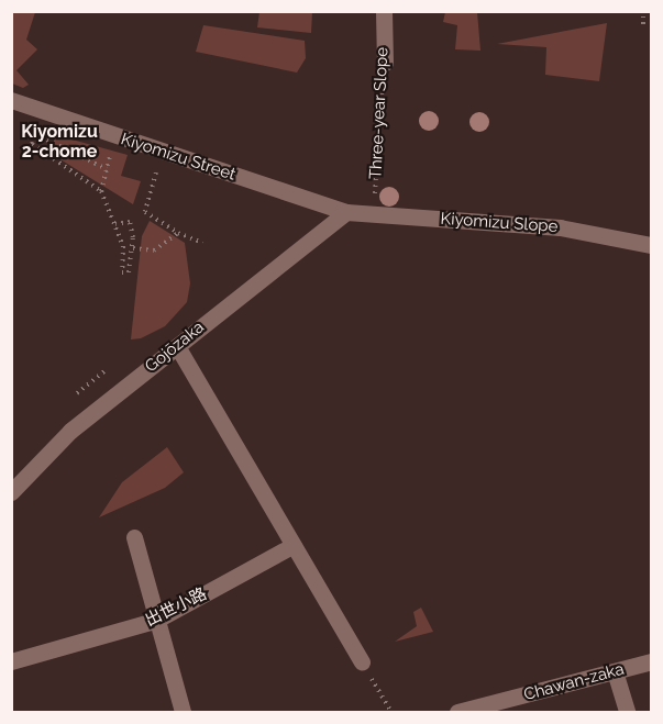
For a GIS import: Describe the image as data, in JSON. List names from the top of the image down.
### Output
{
  "streets": {
    "street": [
      "Three-year Slope",
      "Kiyomizu Street",
      "Kiyomizu Slope",
      "Gojōzaka",
      "出世小路",
      "Chawan-zaka"
    ]
  },
  "crossings": [
    ["Three-year Slope", "Kiyomizu Slope"],
    ["Kiyomizu Street", "Kiyomizu Slope"],
    ["Kiyomizu Street", "Gojōzaka"],
    ["Kiyomizu Slope", "Gojōzaka"]
  ],
  "districts": ["Kiyomizu 2-chome"]
}
